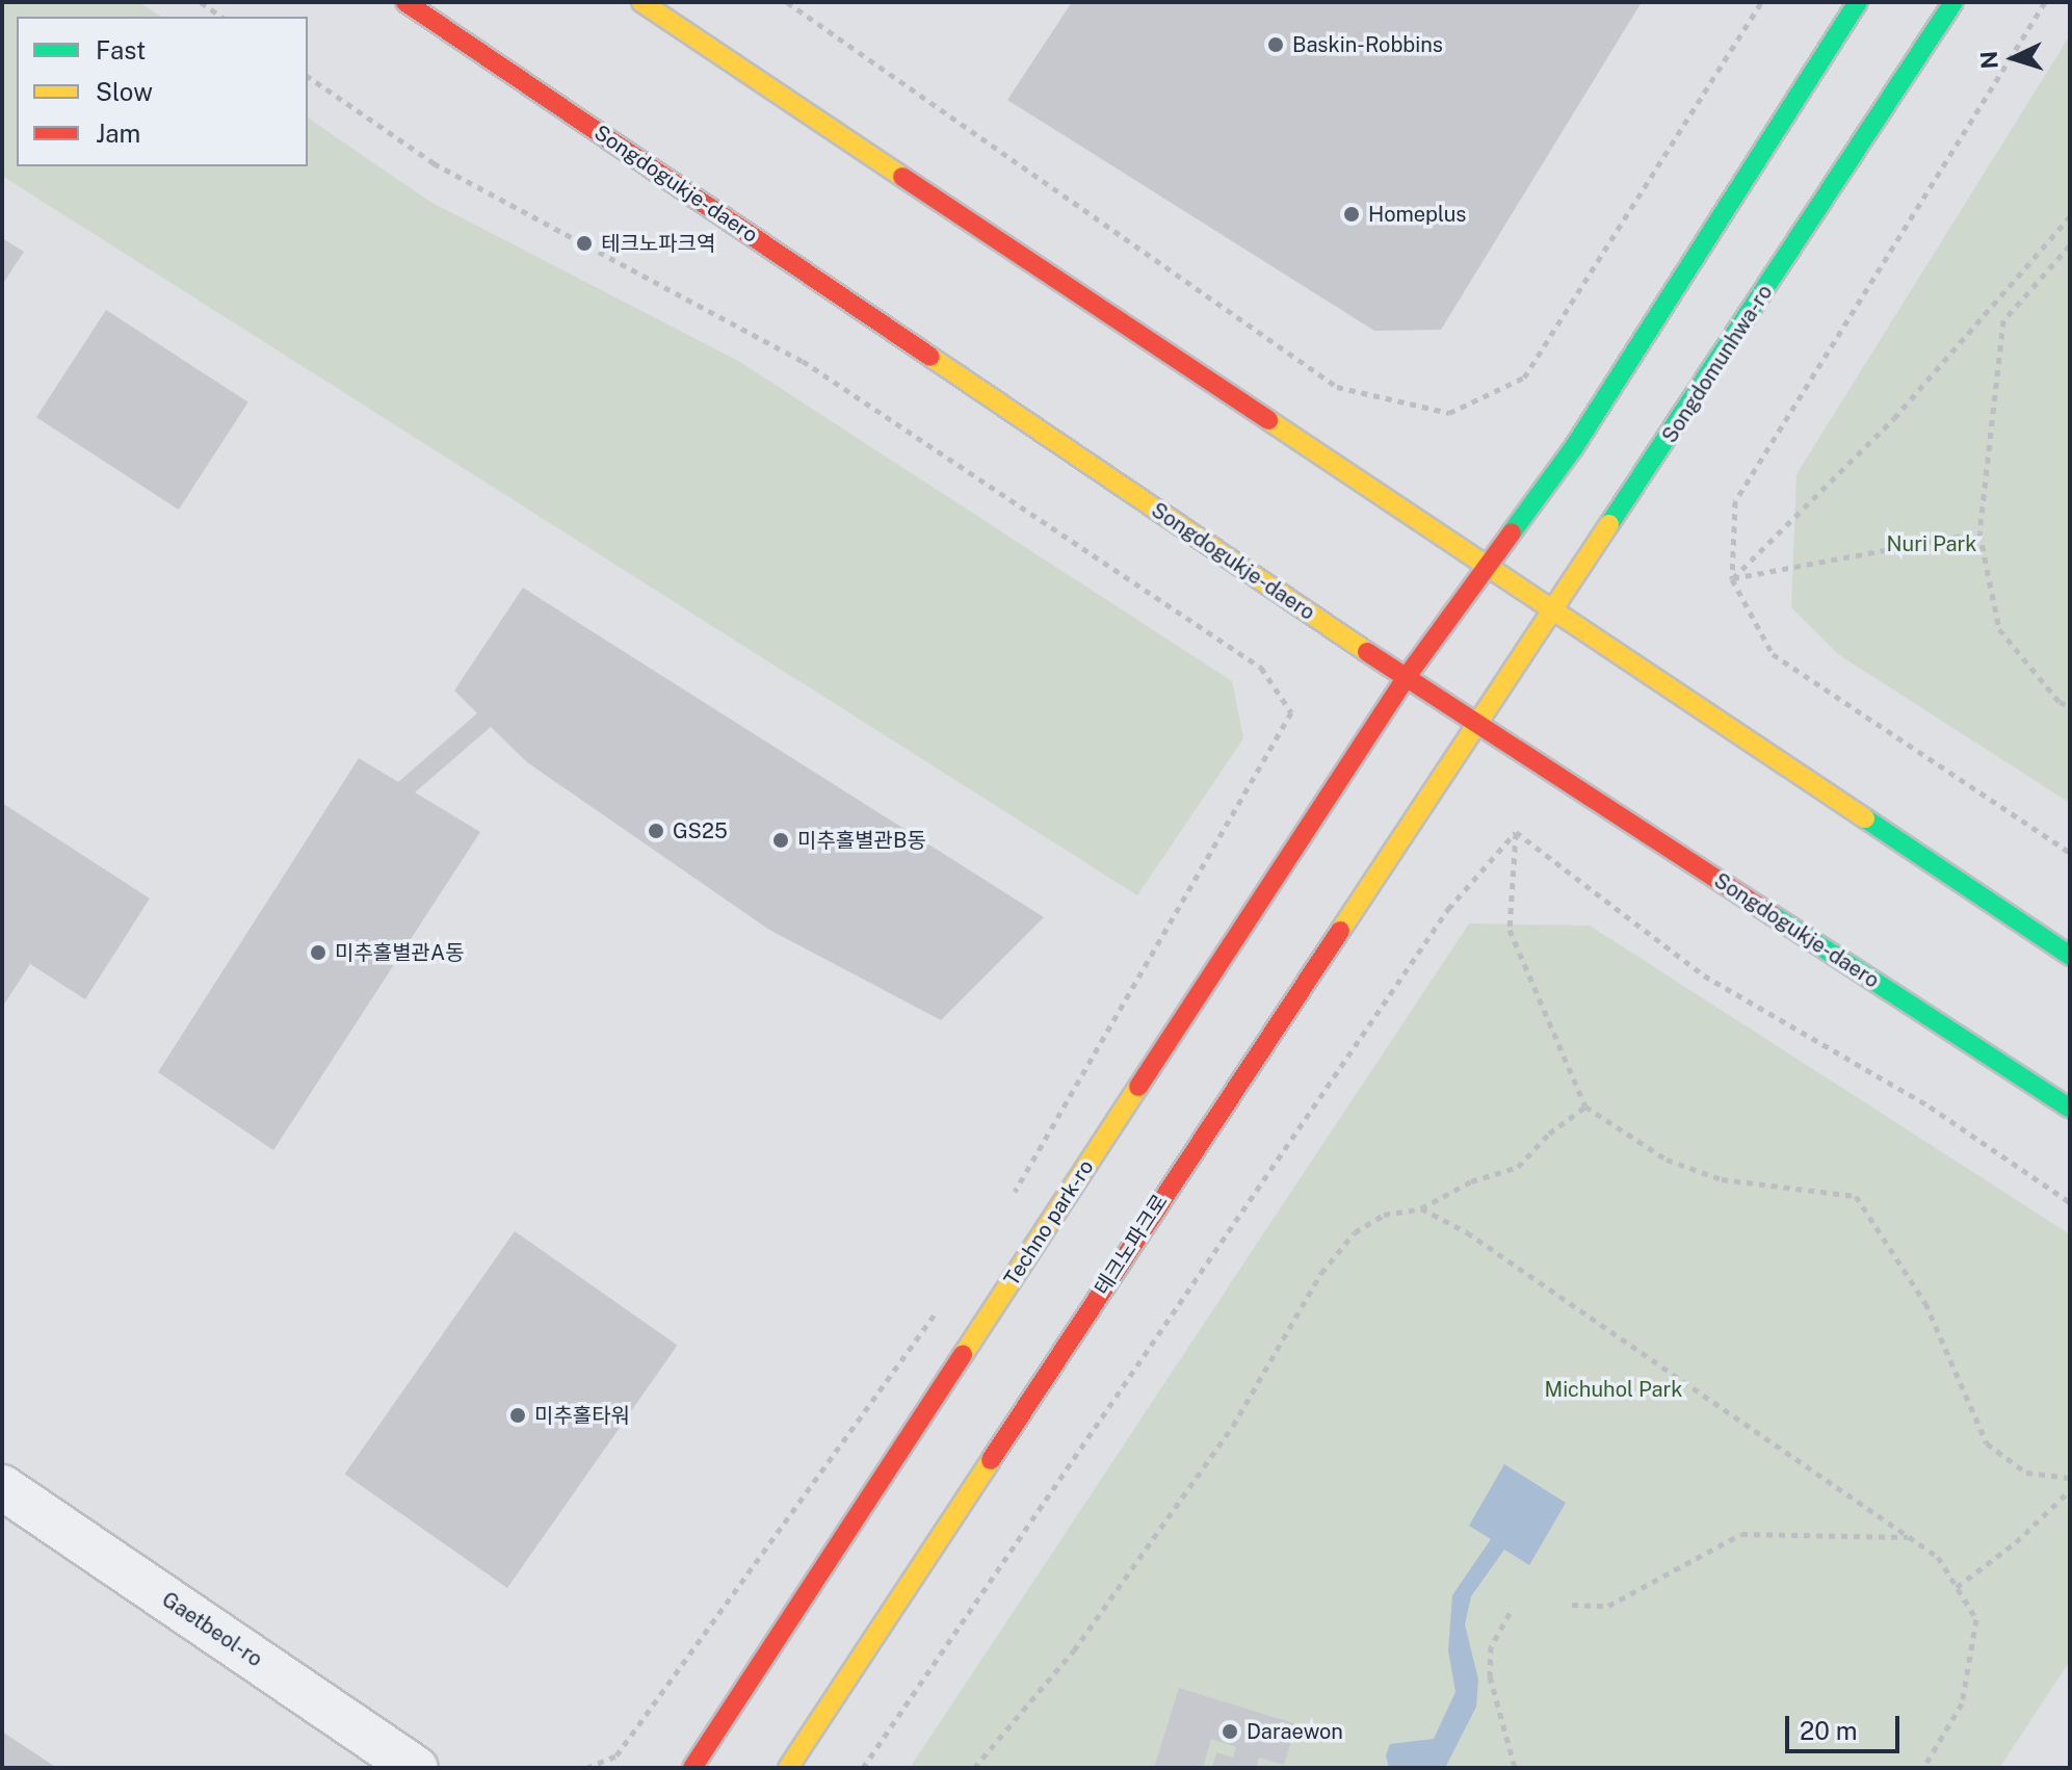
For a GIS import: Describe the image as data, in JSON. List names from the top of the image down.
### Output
{
  "streets": {
    "street": [
      "Songdogukje-daero",
      "Songdomunhwa-ro",
      "Techno park-ro",
      "테크노파크로",
      "Gaetbeol-ro"
    ]
  },
  "crossings": [
    ["Songdogukje-daero", "Songdomunhwa-ro"],
    ["Songdogukje-daero", "Techno park-ro"],
    ["Songdogukje-daero", "테크노파크로"],
    ["Songdomunhwa-ro", "테크노파크로"]
  ],
  "parks": ["Nuri Park", "Michuhol Park"],
  "places": [
    "Baskin-Robbins",
    "Homeplus",
    "테크노파크역",
    "GS25",
    "미추홀별관B동",
    "미추홀별관A동",
    "미추홀타워",
    "Daraewon"
  ],
  "legend": ["Fast", "Slow", "Jam"],
  "scale_bar": "20 m",
  "north": "left"
}
